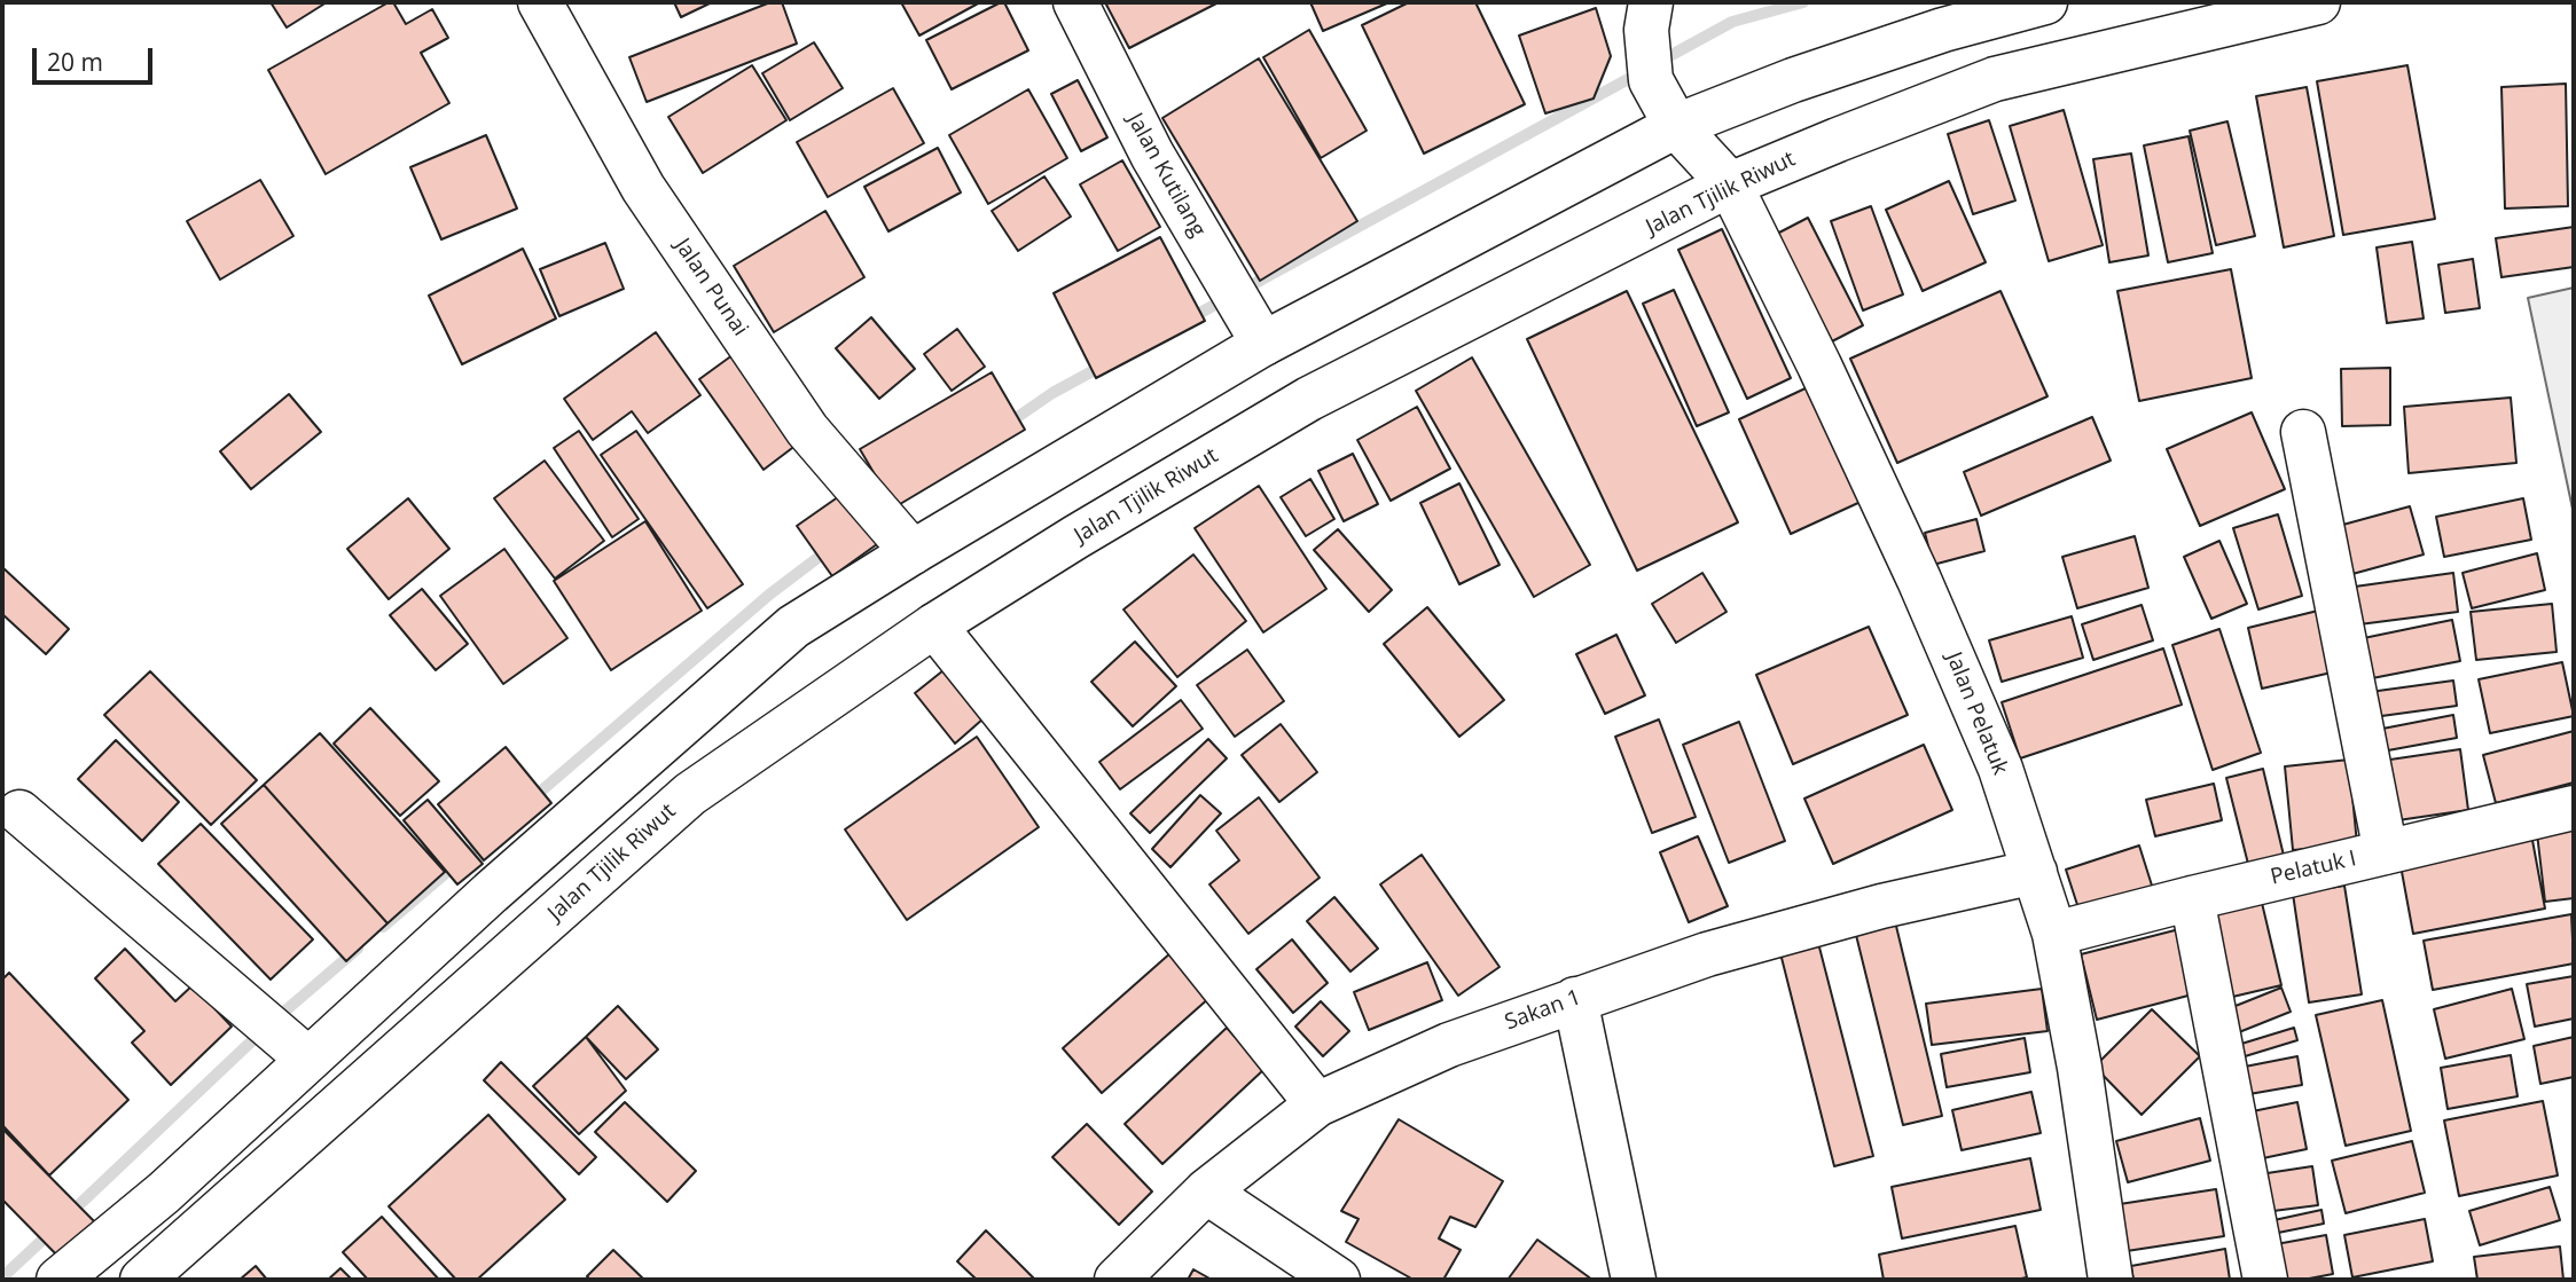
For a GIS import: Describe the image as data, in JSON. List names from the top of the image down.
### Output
{
  "streets": {
    "main road": [
      "Jalan Kutilang",
      "Jalan Tjilik Riwut",
      "Jalan Punai",
      "Jalan Pelatuk",
      "Pelatuk I",
      "Sakan 1"
    ]
  },
  "crossings": [
    ["Jalan Tjilik Riwut", "Jalan Pelatuk"],
    ["Jalan Pelatuk", "Pelatuk I"],
    ["Jalan Pelatuk", "Sakan 1"]
  ],
  "scale_bar": "20 m"
}
